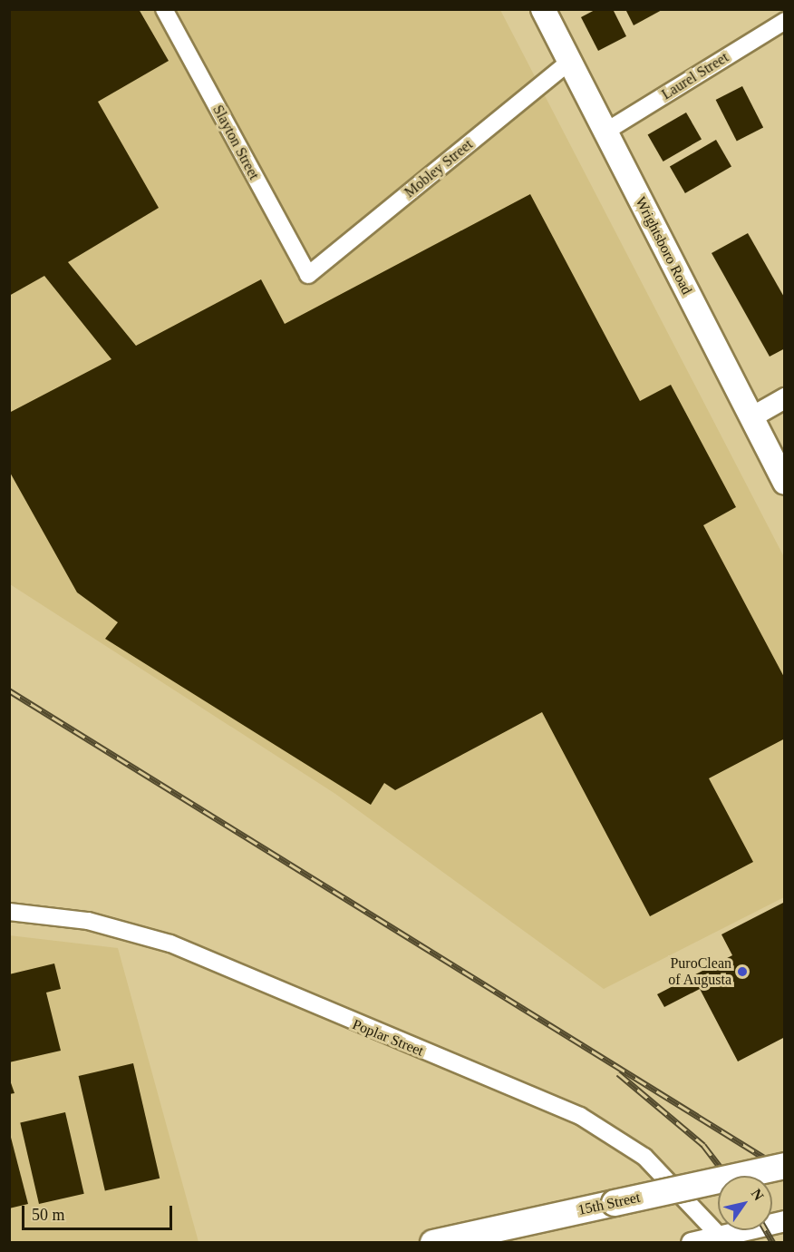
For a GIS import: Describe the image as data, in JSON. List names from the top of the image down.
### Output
{
  "streets": {
    "main road": ["Wrightsboro Road", "15th Street"],
    "street": [
      "Laurel Street",
      "Slayton Street",
      "Mobley Street",
      "Poplar Street"
    ]
  },
  "crossings": [
    ["Laurel Street", "Wrightsboro Road"],
    ["Slayton Street", "Mobley Street"],
    ["Mobley Street", "Wrightsboro Road"]
  ],
  "places": ["PuroClean of Augusta"],
  "scale_bar": "50 m",
  "north": "top right"
}
